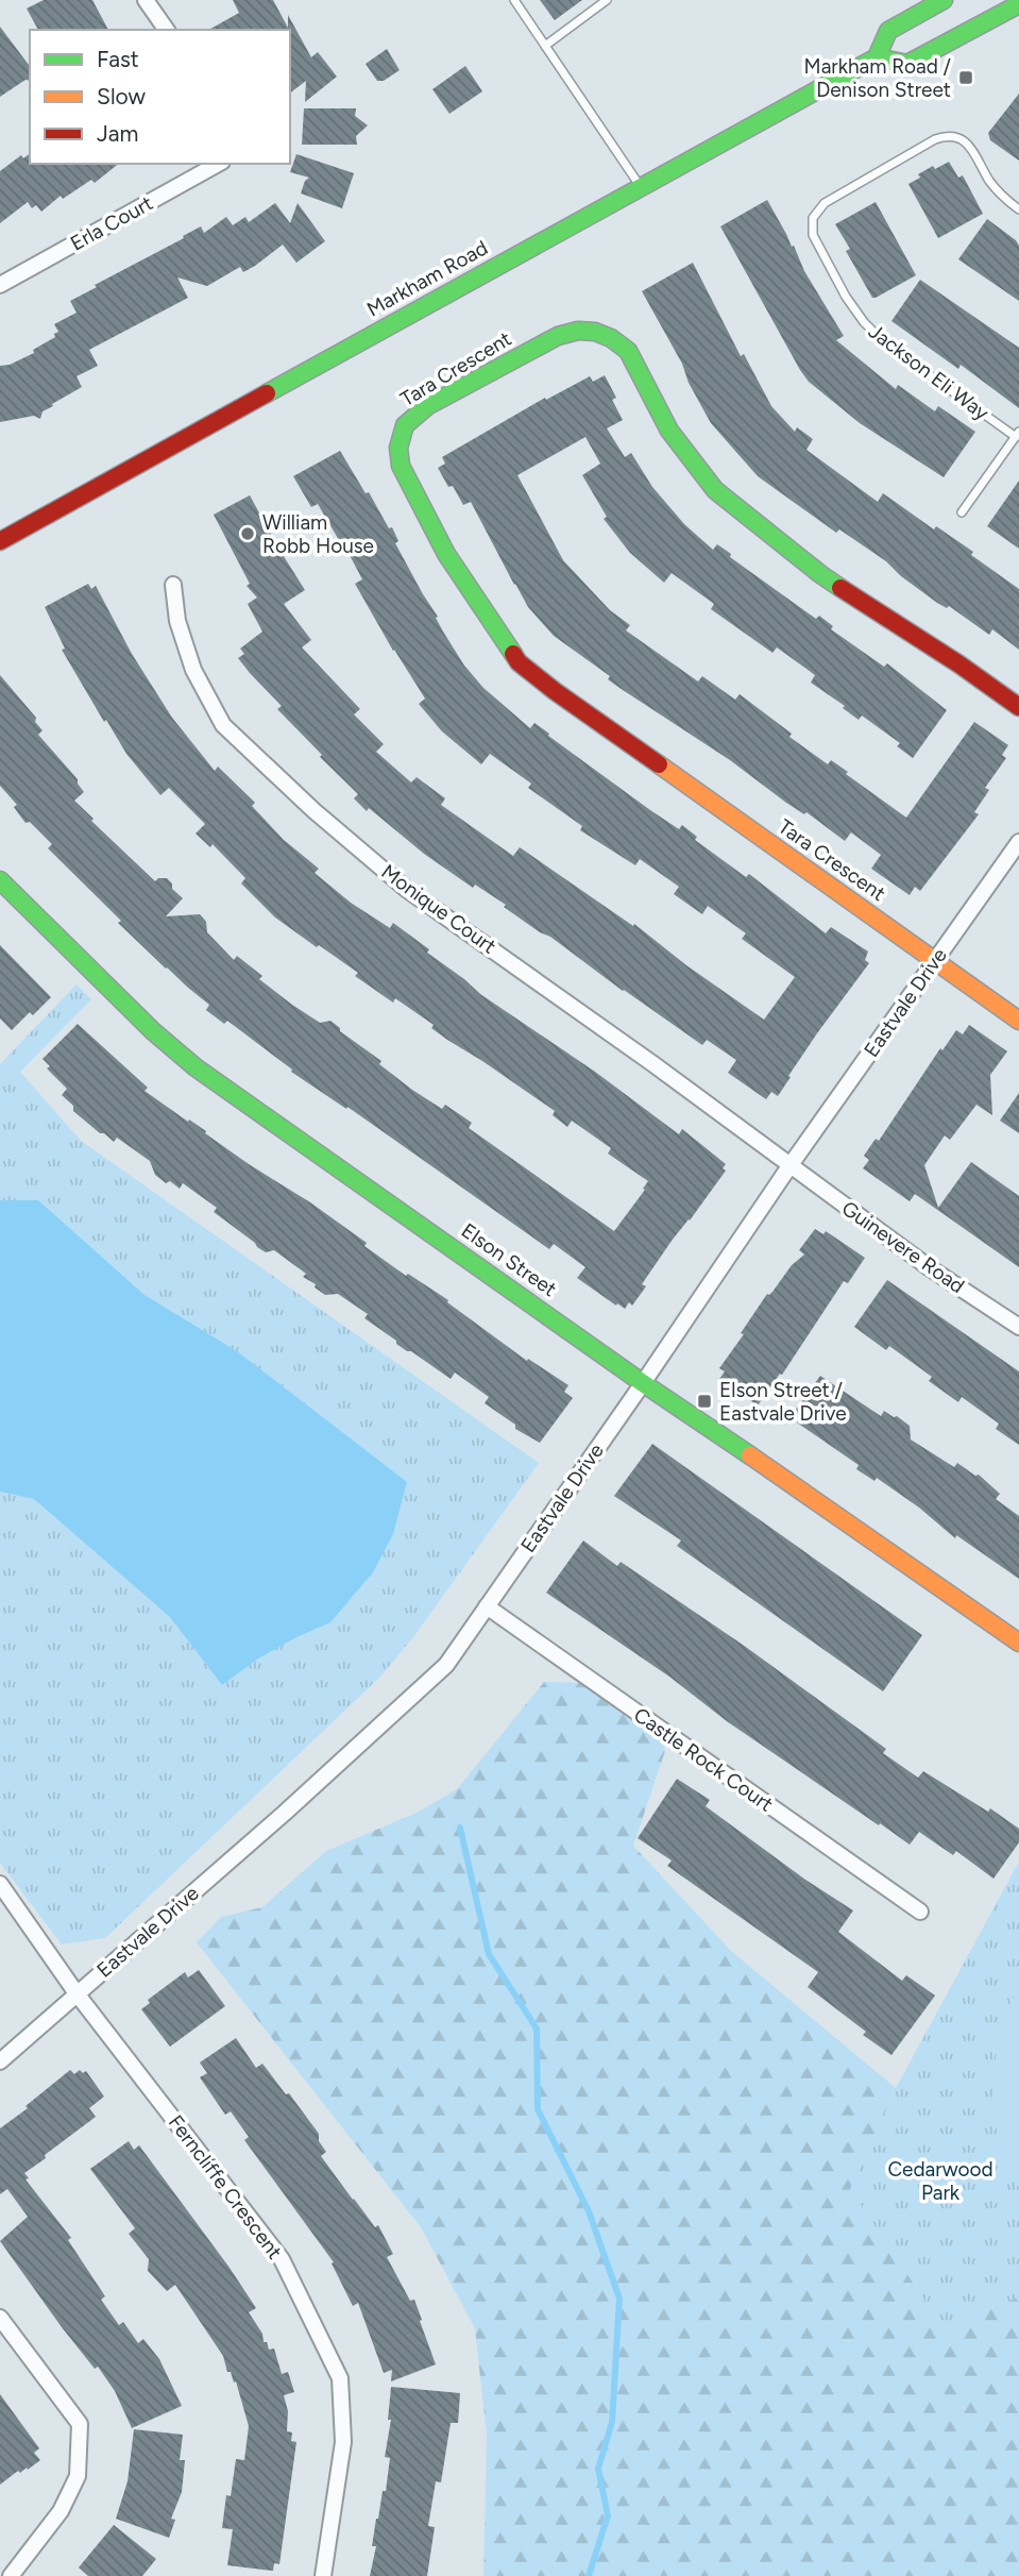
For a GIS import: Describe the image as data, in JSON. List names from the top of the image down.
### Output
{
  "streets": {
    "street": [
      "Erla Court",
      "Markham Road",
      "Tara Crescent",
      "Monique Court",
      "Eastvale Drive",
      "Guinevere Road",
      "Elson Street",
      "Castle Rock Court",
      "Ferncliffe Crescent"
    ],
    "lane": ["Jackson Eli Way"]
  },
  "crossings": [
    ["Tara Crescent", "Eastvale Drive"],
    ["Monique Court", "Eastvale Drive"],
    ["Monique Court", "Guinevere Road"],
    ["Eastvale Drive", "Guinevere Road"],
    ["Eastvale Drive", "Elson Street"],
    ["Eastvale Drive", "Castle Rock Court"],
    ["Eastvale Drive", "Ferncliffe Crescent"]
  ],
  "parks": ["Cedarwood Park"],
  "places": {
    "transit": ["Markham Road / Denison Street", "Elson Street / Eastvale Drive"],
    "other": ["William Robb House"]
  },
  "legend": ["Fast", "Slow", "Jam"]
}
